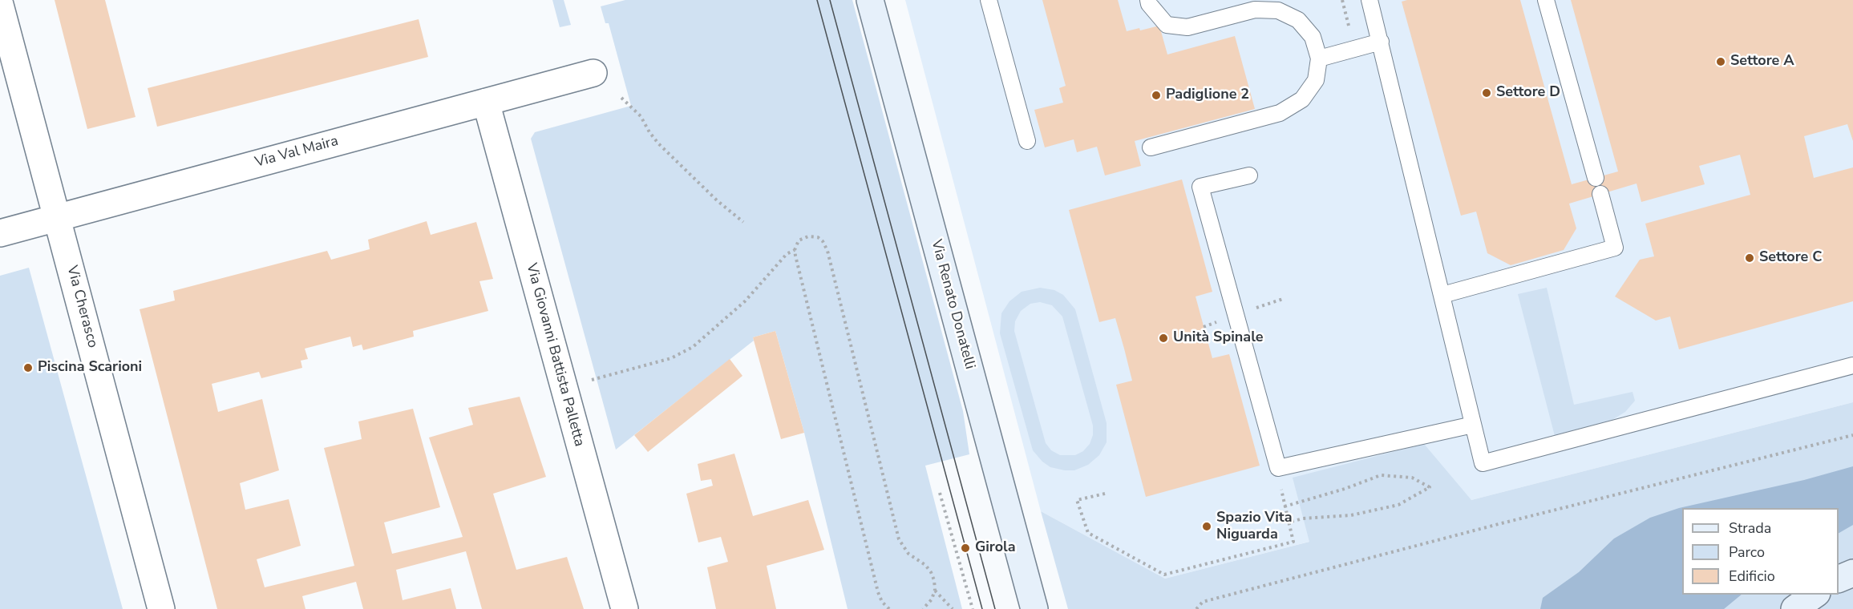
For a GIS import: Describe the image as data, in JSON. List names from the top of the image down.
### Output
{
  "streets": {
    "main road": ["Via Renato Donatelli"],
    "street": ["Via Val Maira", "Via Cherasco", "Via Giovanni Battista Palletta"]
  },
  "crossings": [
    ["Via Val Maira", "Via Cherasco"],
    ["Via Val Maira", "Via Giovanni Battista Palletta"]
  ],
  "places": [
    "Settore A",
    "Settore D",
    "Padiglione 2",
    "Settore C",
    "Unità Spinale",
    "Piscina Scarioni",
    "Spazio Vita Niguarda",
    "Girola"
  ],
  "legend": ["Strada", "Parco", "Edificio"]
}
